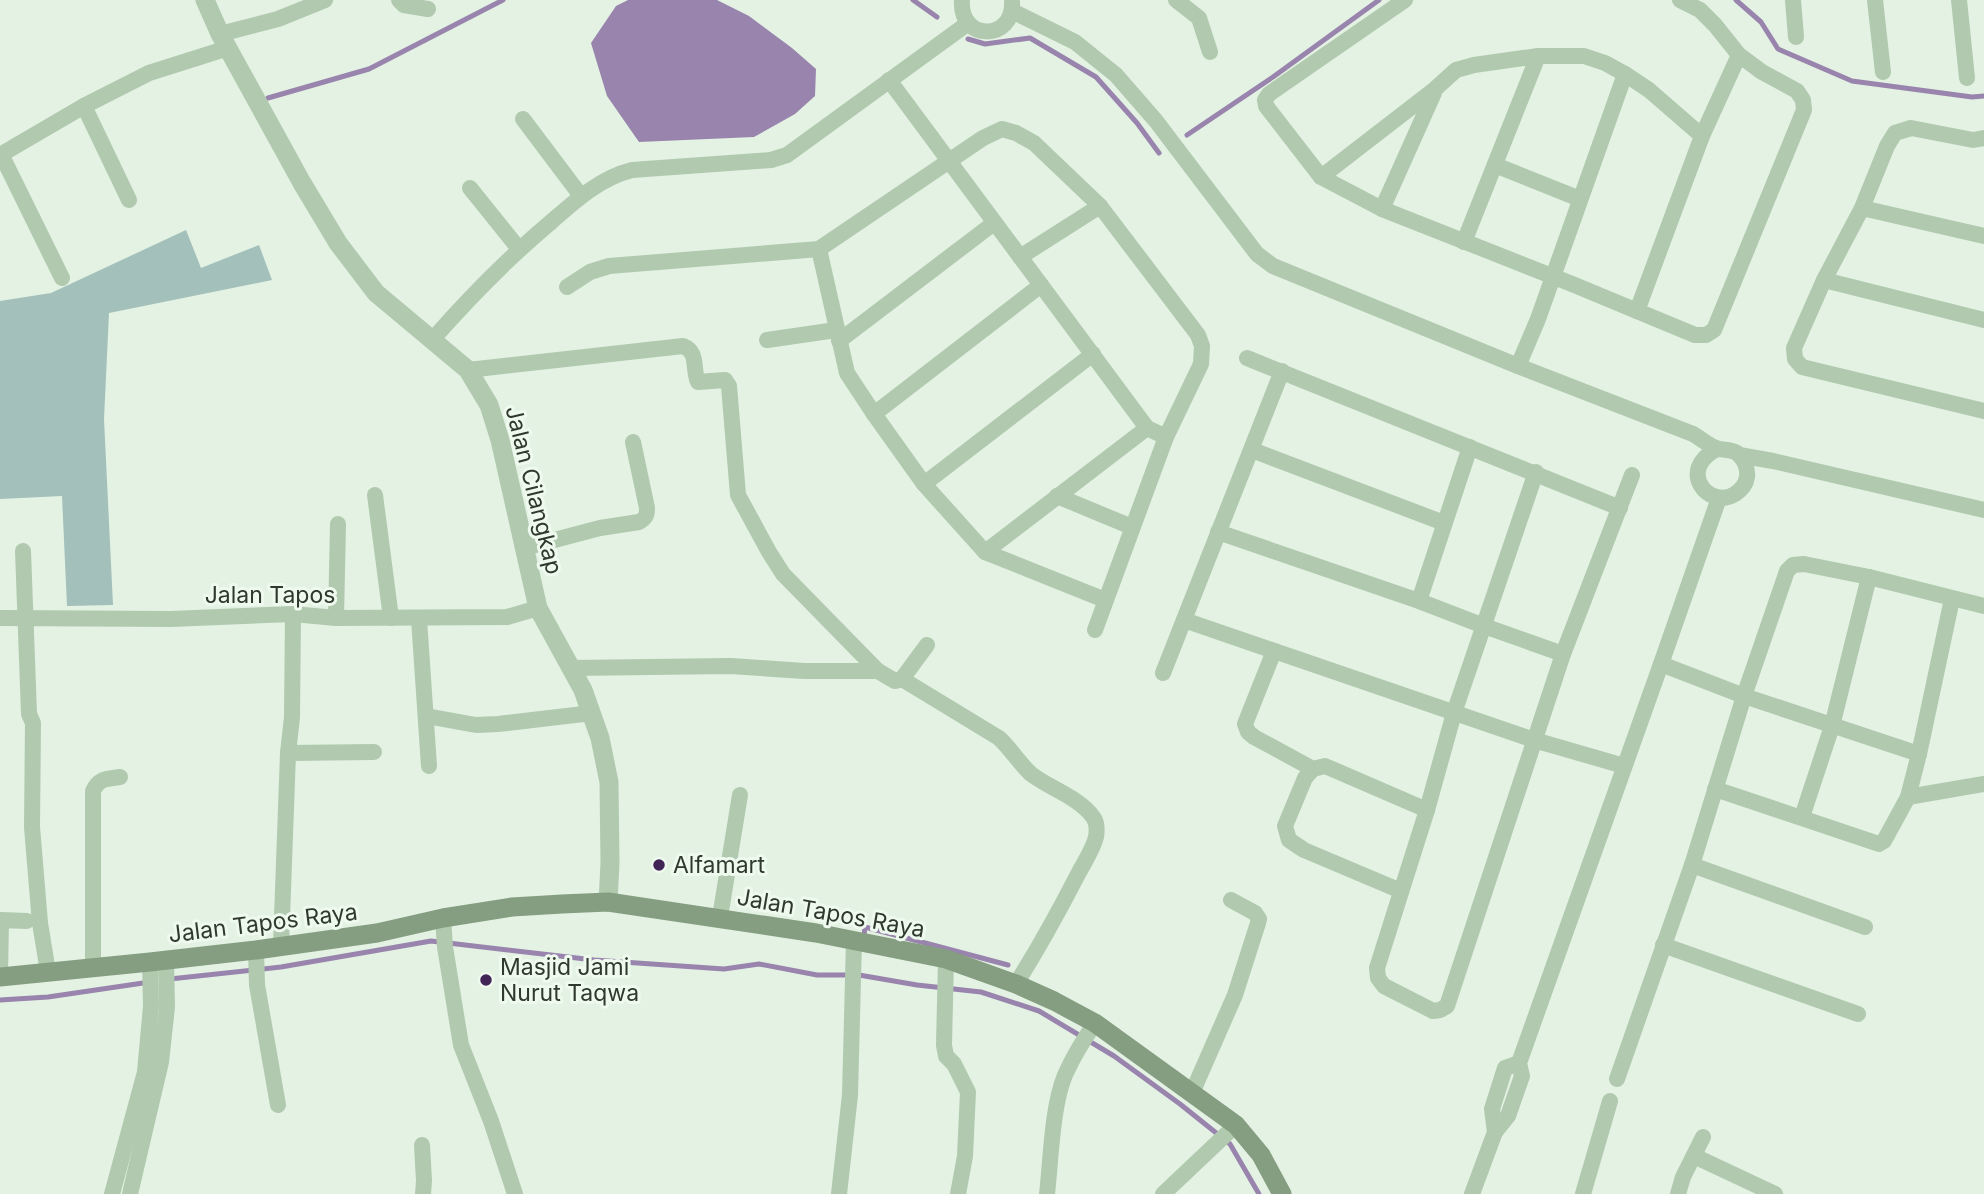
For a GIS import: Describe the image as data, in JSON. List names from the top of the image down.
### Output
{
  "streets": {
    "main road": ["Jalan Tapos Raya"],
    "street": ["Jalan Cilangkap", "Jalan Tapos"]
  },
  "crossings": [
    ["Jalan Cilangkap", "Jalan Tapos"],
    ["Jalan Cilangkap", "Jalan Tapos Raya"]
  ],
  "places": ["Alfamart", "Masjid Jami Nurut Taqwa"]
}
